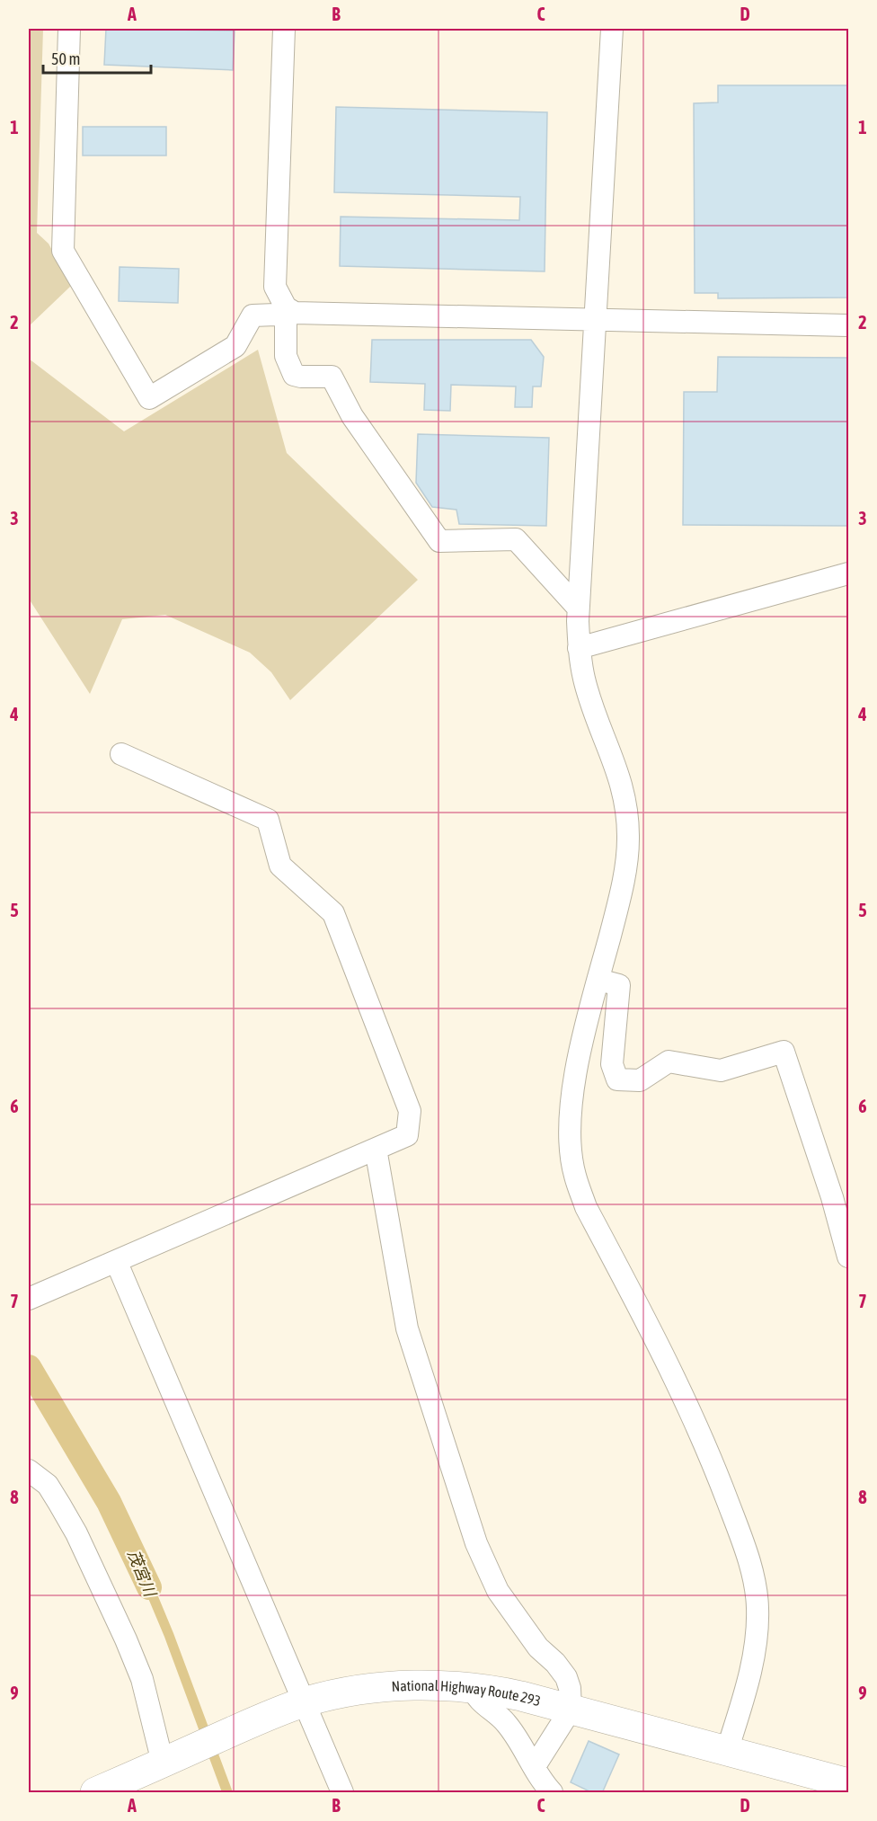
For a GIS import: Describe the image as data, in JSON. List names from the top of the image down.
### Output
{
  "streets": {
    "highway": ["National Highway Route 293"]
  },
  "water": ["茂宮川"],
  "scale_bar": "50 m",
  "grid": {
    "columns": [
      "A",
      "B",
      "C",
      "D"
    ],
    "rows": [
      "1",
      "2",
      "3",
      "4",
      "5",
      "6",
      "7",
      "8",
      "9"
    ]
  }
}
